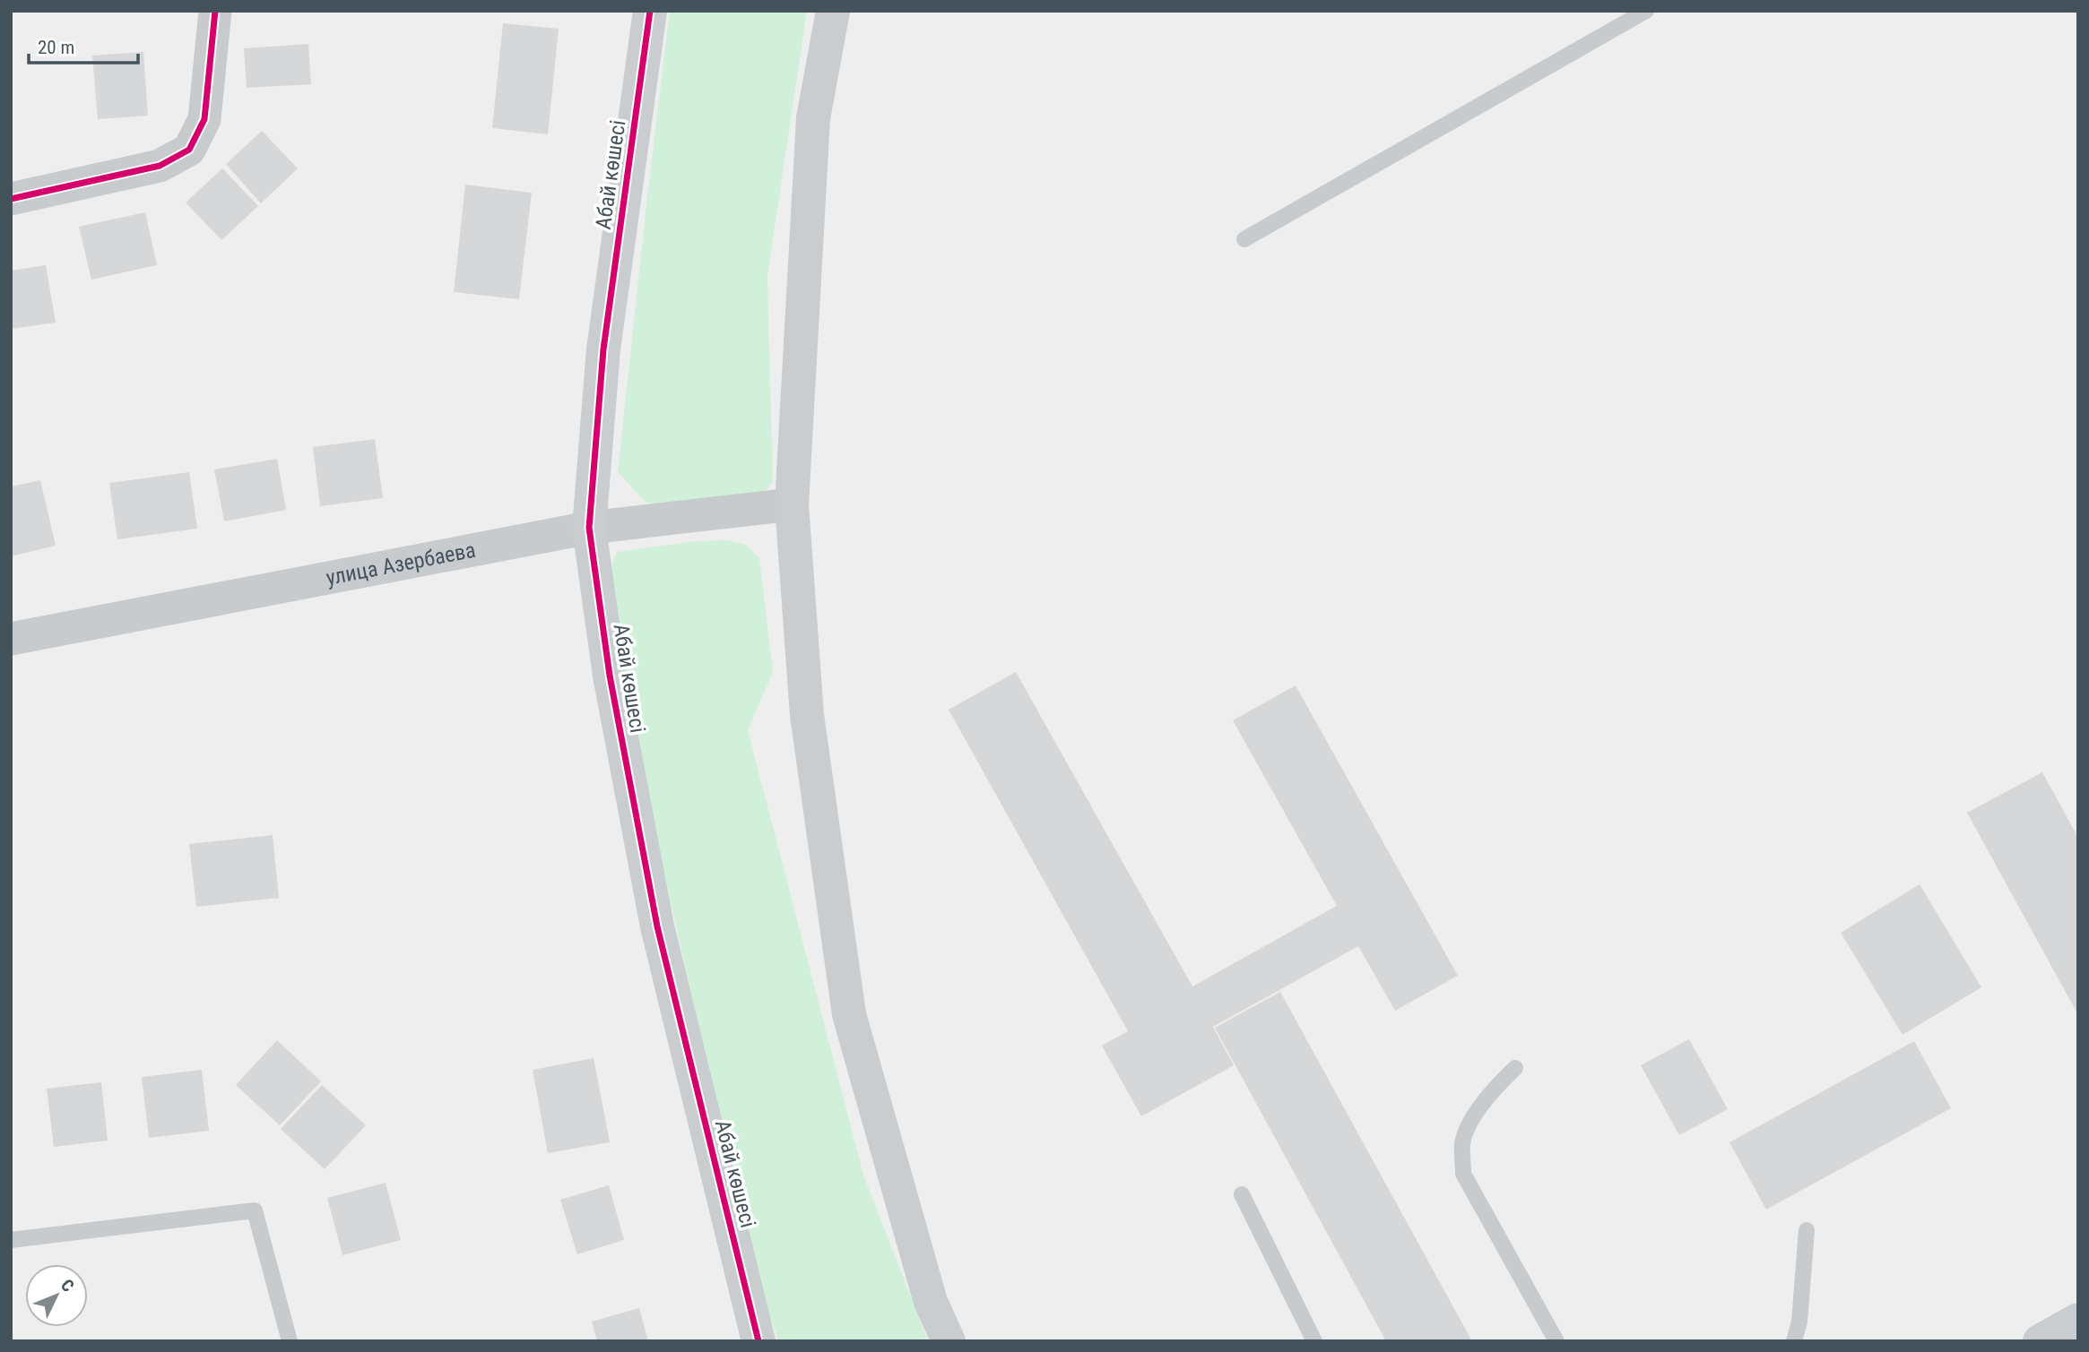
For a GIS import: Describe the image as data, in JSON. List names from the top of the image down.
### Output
{
  "streets": {
    "street": ["Абай көшесі", "улица Азербаева"]
  },
  "crossings": [
    ["Абай көшесі", "улица Азербаева"]
  ],
  "scale_bar": "20 m",
  "north": "top right"
}
